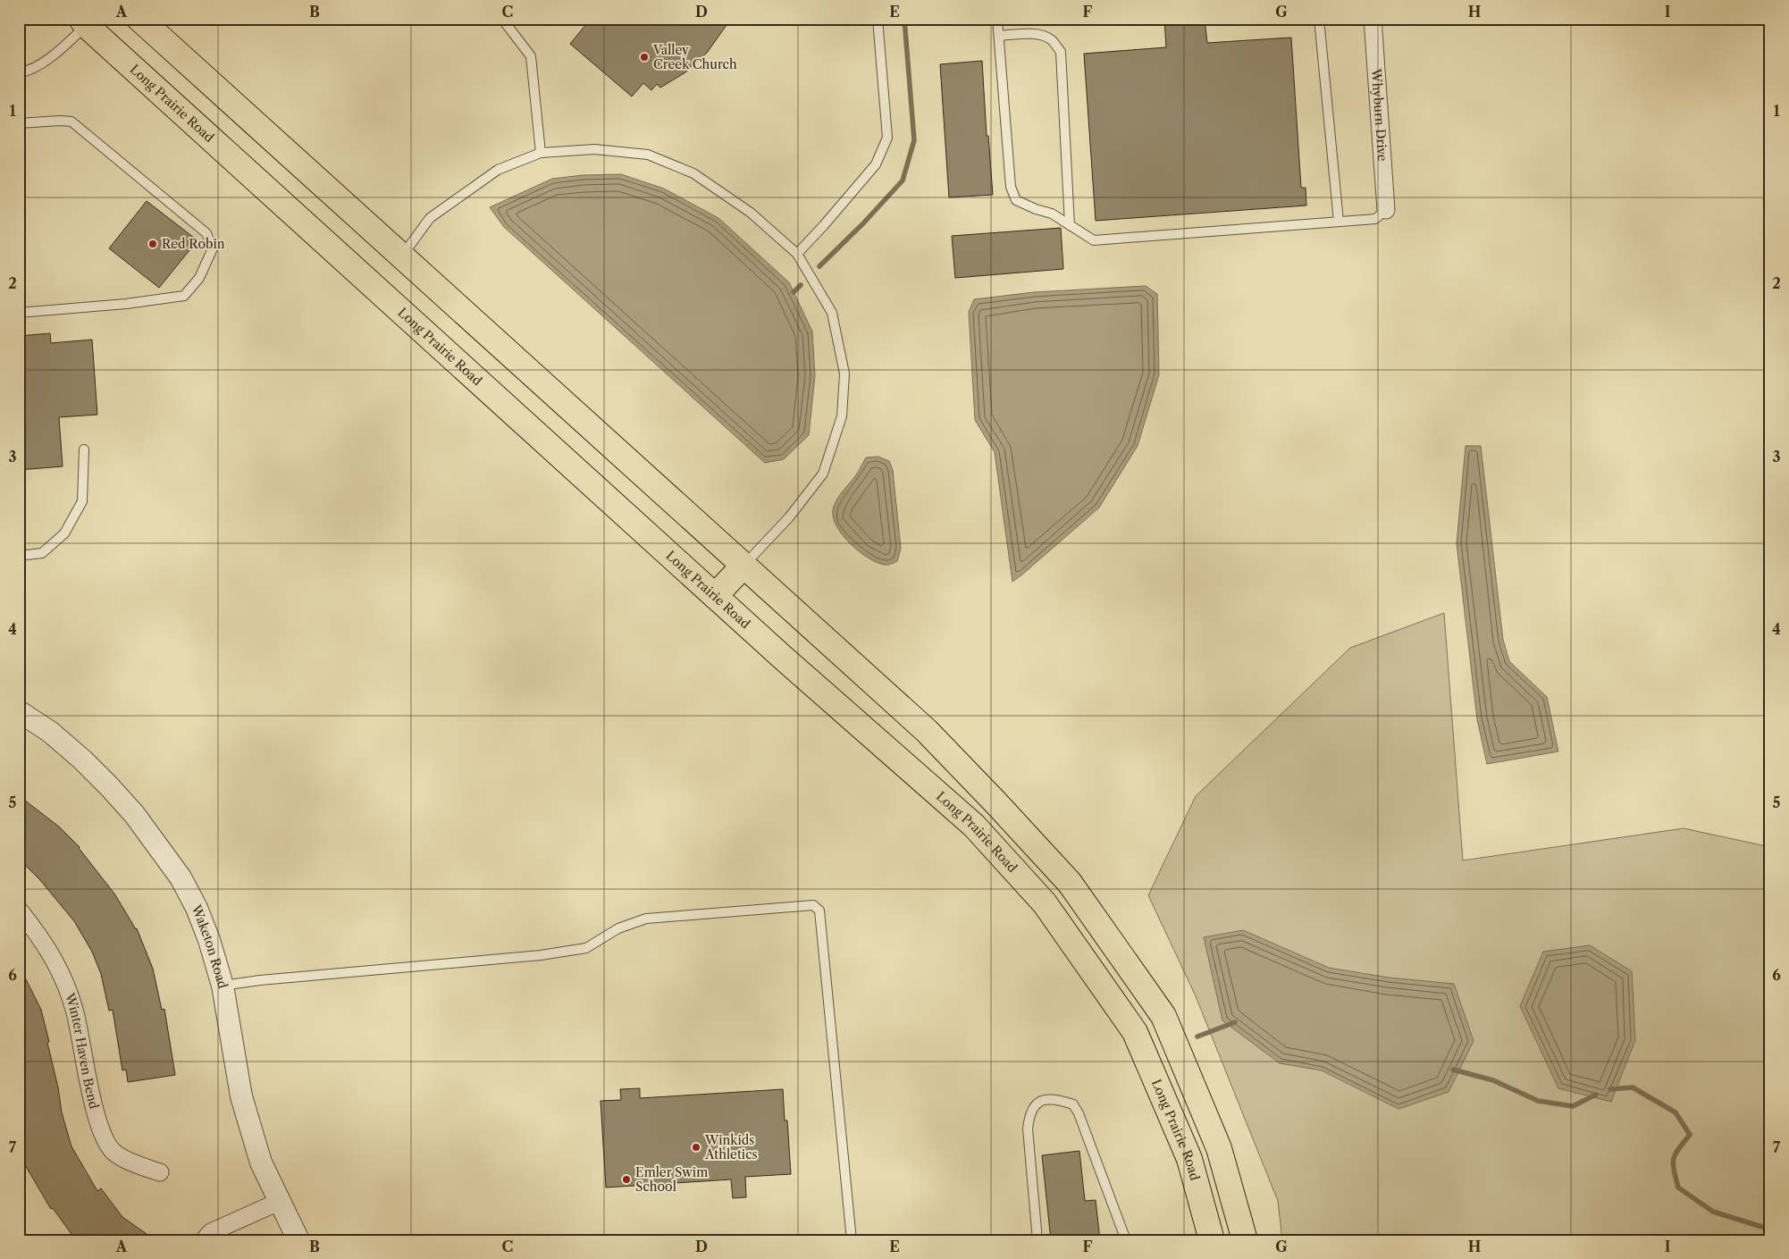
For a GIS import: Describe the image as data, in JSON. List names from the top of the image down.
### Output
{
  "streets": {
    "main road": ["Long Prairie Road"],
    "street": ["Whyburn Drive", "Waketon Road", "Winter Haven Bend"]
  },
  "places": [
    "Valley Creek Church",
    "Red Robin",
    "Winkids Athletics",
    "Emler Swim School"
  ],
  "grid": {
    "columns": [
      "A",
      "B",
      "C",
      "D",
      "E",
      "F",
      "G",
      "H",
      "I"
    ],
    "rows": [
      "1",
      "2",
      "3",
      "4",
      "5",
      "6",
      "7"
    ]
  }
}
